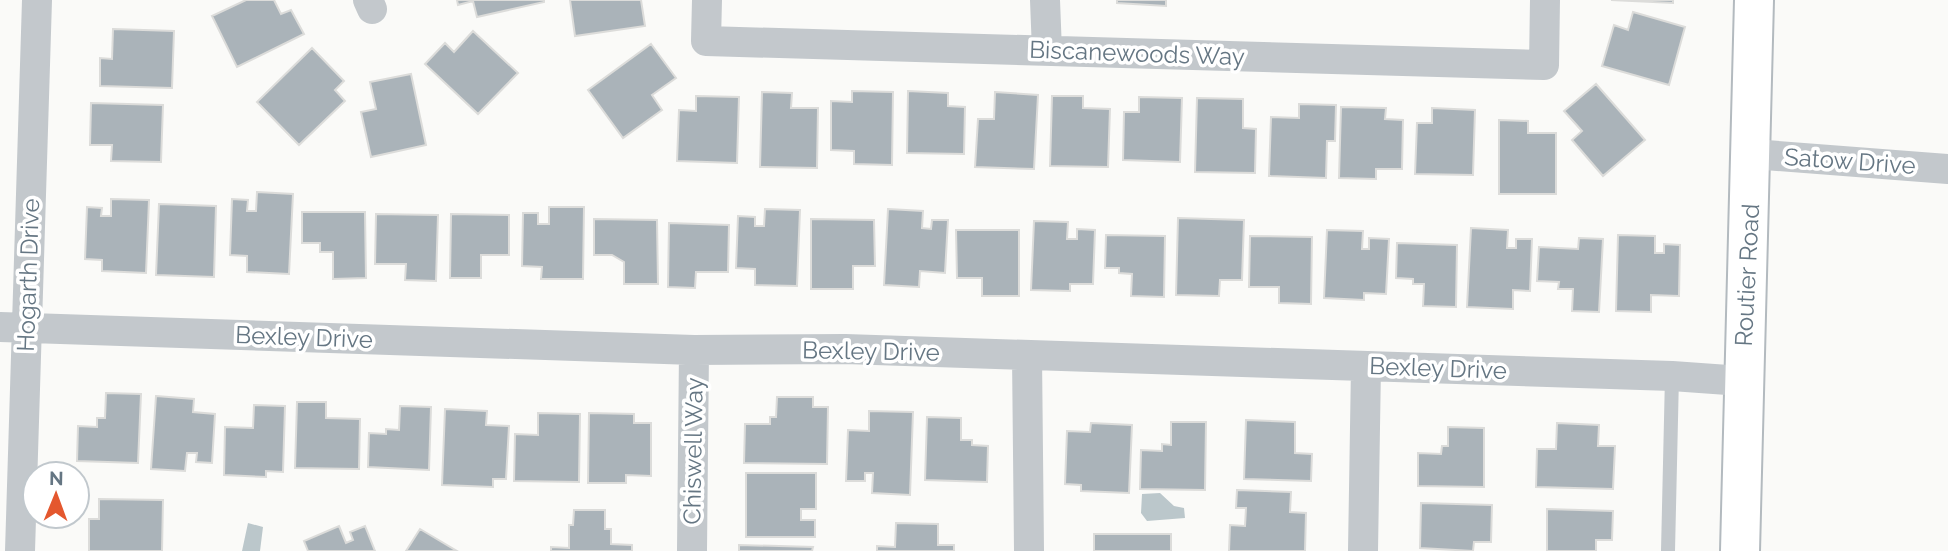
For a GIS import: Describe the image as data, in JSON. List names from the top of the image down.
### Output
{
  "streets": {
    "street": [
      "Biscanewoods Way",
      "Satow Drive",
      "Hogarth Drive",
      "Routier Road",
      "Bexley Drive",
      "Chiswell Way"
    ]
  },
  "crossings": [
    ["Satow Drive", "Routier Road"],
    ["Hogarth Drive", "Bexley Drive"],
    ["Routier Road", "Bexley Drive"],
    ["Bexley Drive", "Chiswell Way"]
  ],
  "north": "top"
}
